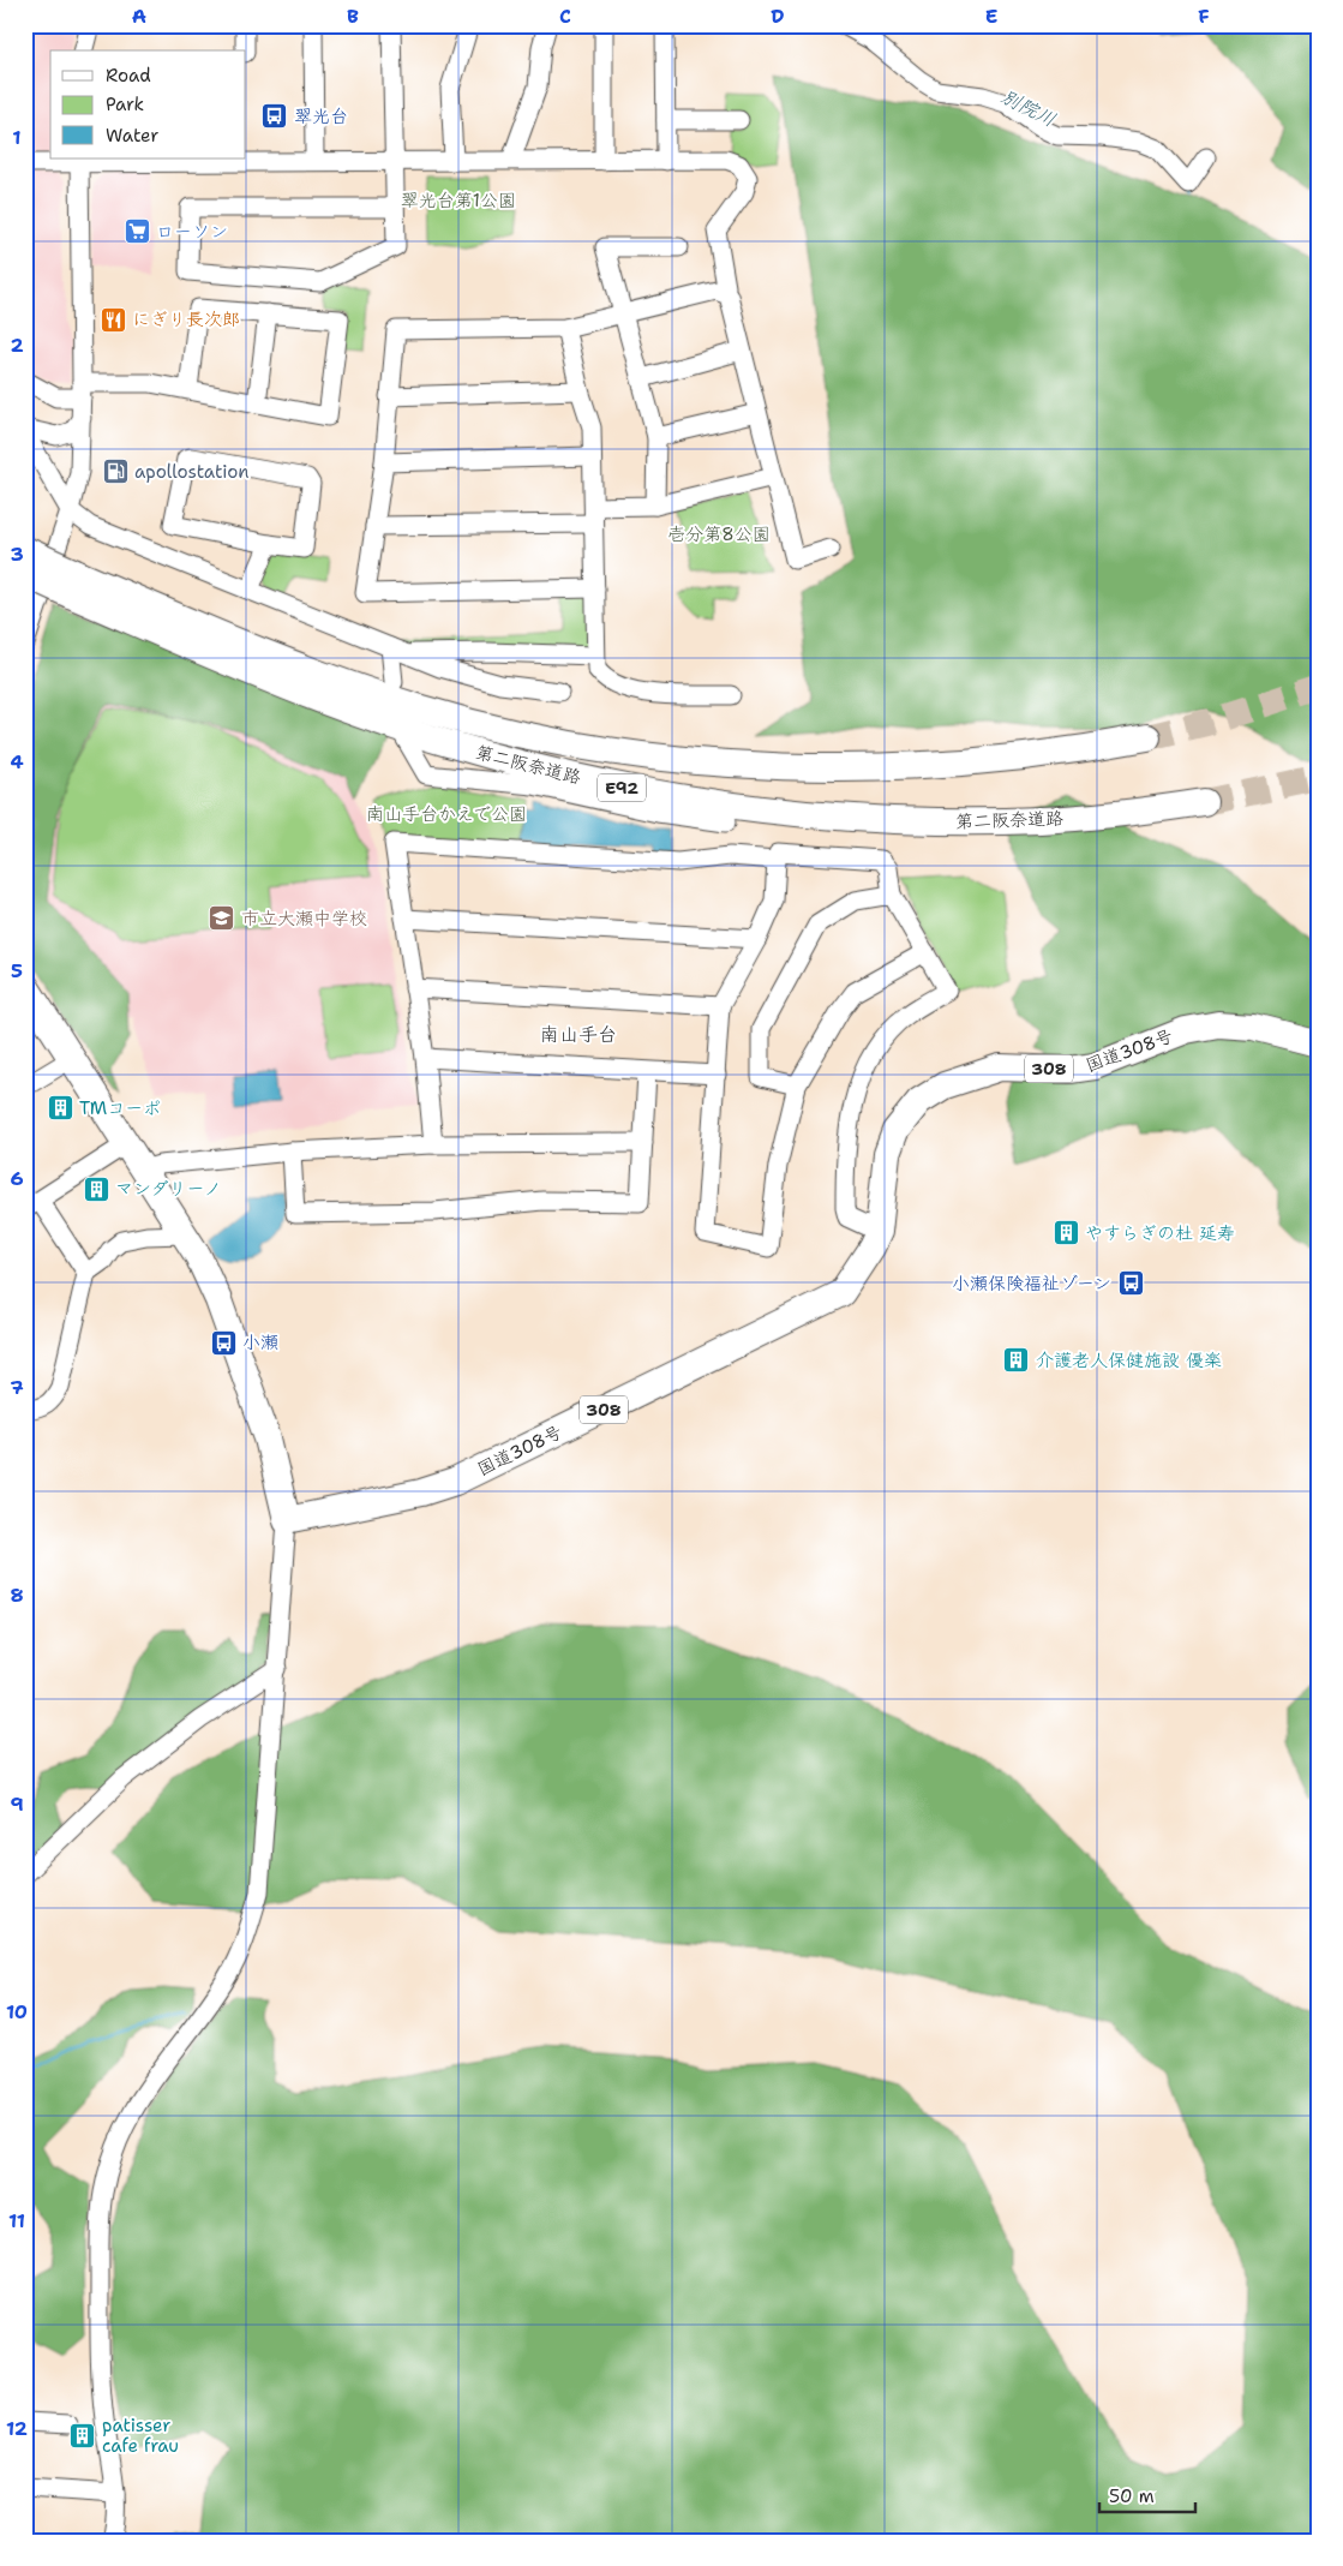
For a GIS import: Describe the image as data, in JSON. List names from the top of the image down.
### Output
{
  "streets": {
    "highway": [
      "第二阪奈道路",
      "E92",
      "国道308号",
      "308"
    ]
  },
  "districts": ["南山手台"],
  "water": ["別院川"],
  "parks": ["翠光台第1公園", "壱分第8公園", "南山手台かえで公園"],
  "places": {
    "bus stop": ["翠光台", "小瀬保険福祉ゾーン", "小瀬"],
    "supermarket": ["ローソン"],
    "restaurant": ["にぎり長次郎"],
    "fuel station": ["apollostation"],
    "school or university": ["市立大瀬中学校"],
    "building": [
      "TMコーポ",
      "マンダリーノ",
      "やすらぎの杜 延寿",
      "介護老人保健施設 優楽",
      "patisser cafe frau"
    ]
  },
  "legend": ["Road", "Park", "Water"],
  "scale_bar": "50 m",
  "grid": {
    "columns": [
      "A",
      "B",
      "C",
      "D",
      "E",
      "F"
    ],
    "rows": [
      "1",
      "2",
      "3",
      "4",
      "5",
      "6",
      "7",
      "8",
      "9",
      "10",
      "11",
      "12"
    ]
  }
}
